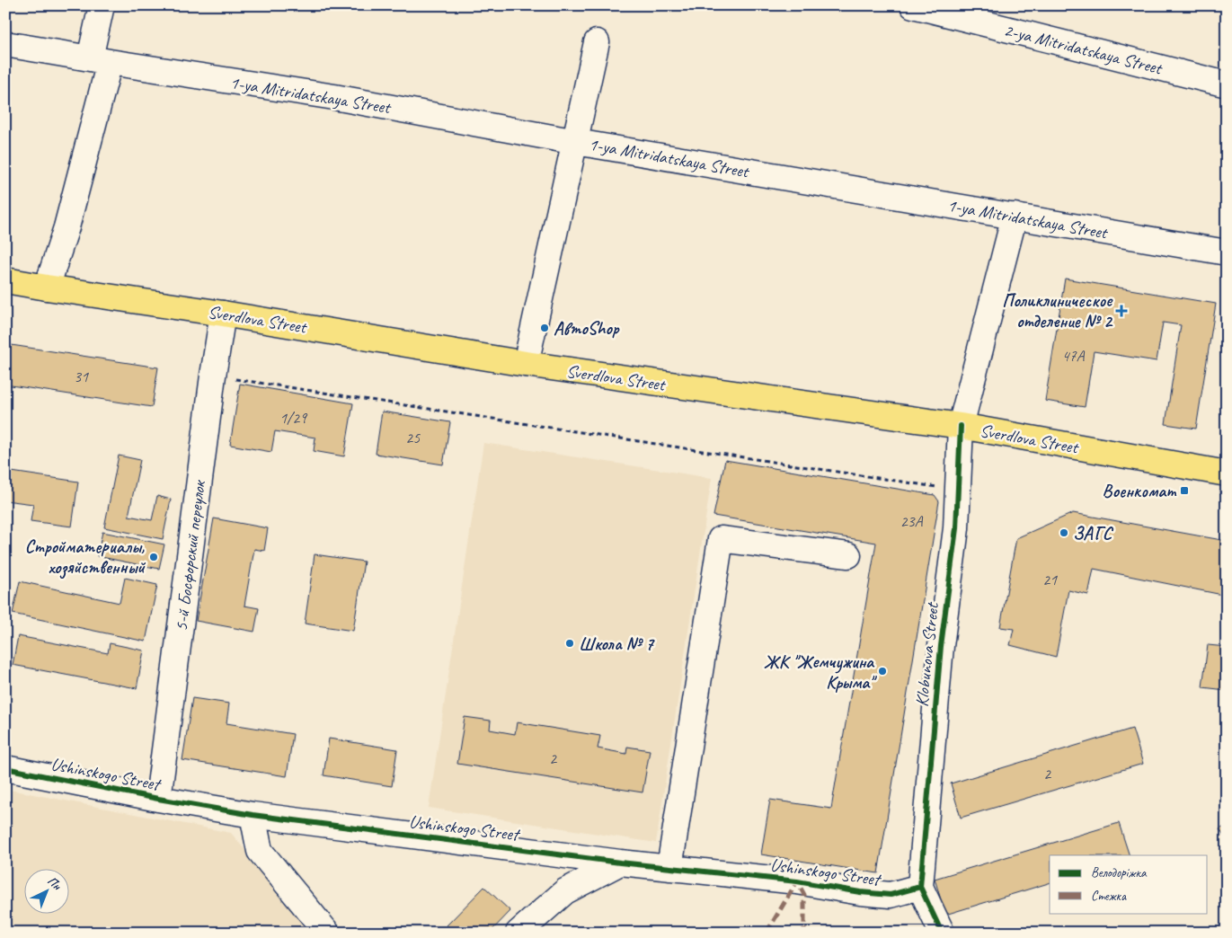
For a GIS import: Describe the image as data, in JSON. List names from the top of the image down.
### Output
{
  "streets": {
    "main road": ["Sverdlova Street"],
    "street": [
      "2-ya Mitridatskaya Street",
      "1-ya Mitridatskaya Street",
      "5-й Босфорский переулок",
      "Klobunova Street",
      "Ushinskogo Street"
    ]
  },
  "crossings": [
    ["1-ya Mitridatskaya Street", "Klobunova Street"],
    ["Sverdlova Street", "5-й Босфорский переулок"],
    ["Sverdlova Street", "Klobunova Street"],
    ["5-й Босфорский переулок", "Ushinskogo Street"],
    ["Klobunova Street", "Ushinskogo Street"]
  ],
  "places": {
    "health": ["Поликлиническое отделение № 2"],
    "other": [
      "АвтоShop",
      "ЗАГС",
      "Стройматериалы, хозяйственный",
      "Школа № 7",
      "ЖК \"Жемчужина Крыма\""
    ],
    "transit": ["Военкомат"]
  },
  "house_numbers": [
    "47А",
    "31",
    "1/29",
    "25",
    "23А",
    "21",
    "2",
    "2"
  ],
  "legend": ["Велодоріжка", "Стежка"],
  "north": "top right"
}
